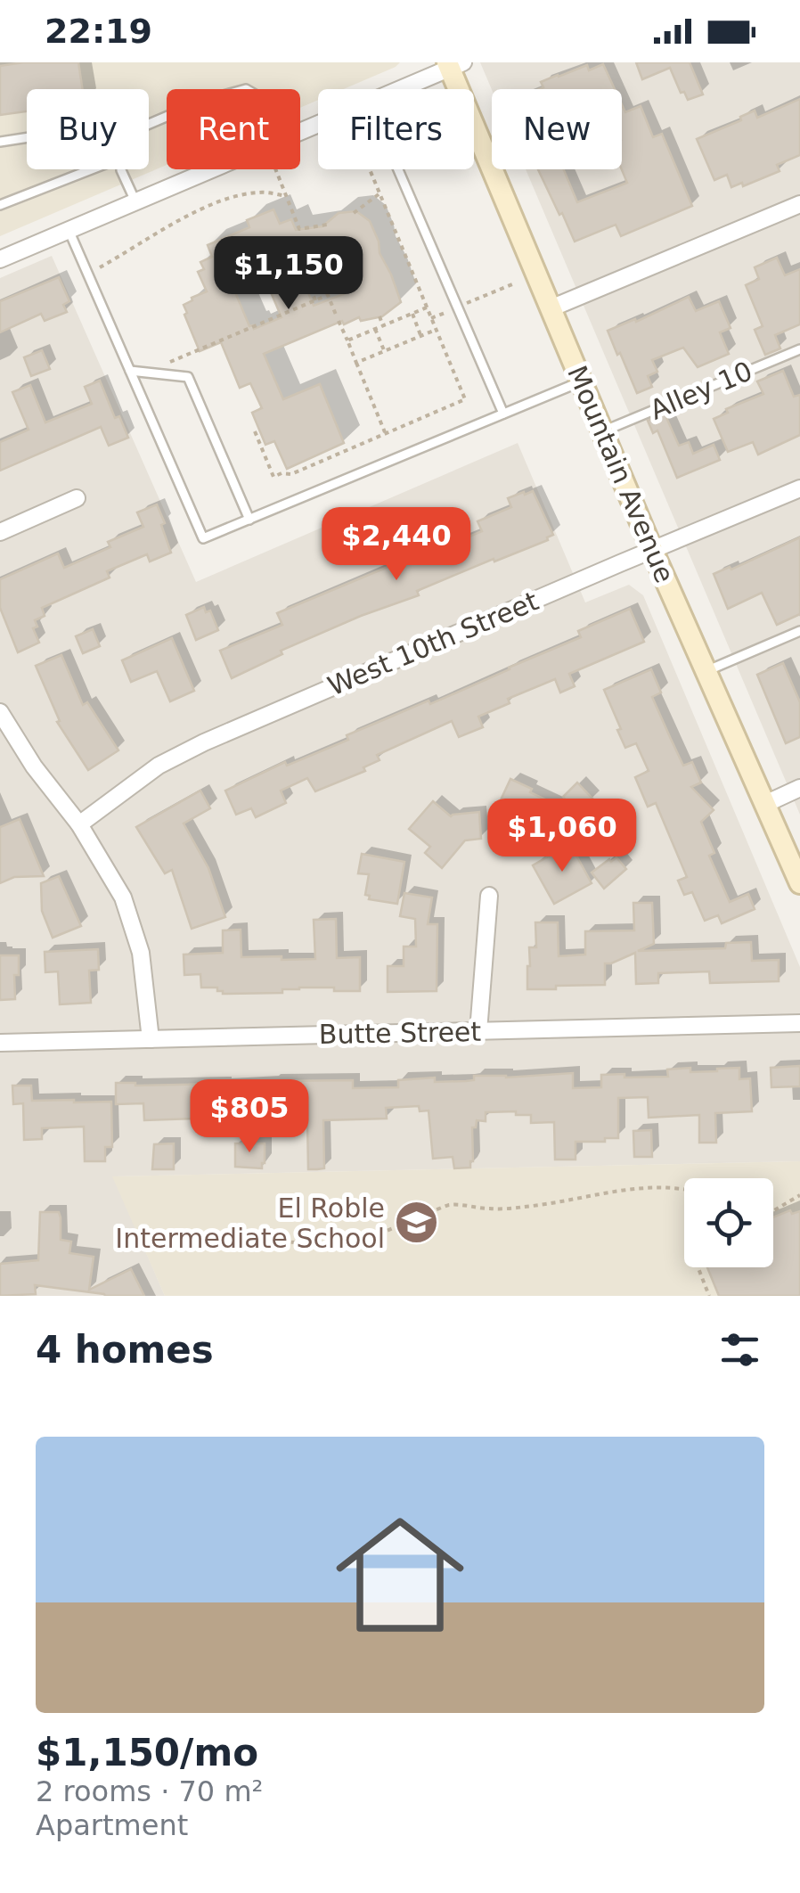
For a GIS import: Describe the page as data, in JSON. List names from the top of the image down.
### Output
{
  "streets": {
    "main road": ["Mountain Avenue"],
    "street": ["West 10th Street", "Butte Street"],
    "lane": ["Alley 10"]
  },
  "crossings": [
    ["Alley 10", "Mountain Avenue"],
    ["Mountain Avenue", "West 10th Street"]
  ],
  "places": {
    "school or university": ["El Roble Intermediate School"]
  },
  "page": {
    "status": "22:19",
    "chip": [
      "Buy",
      "Rent",
      "Filters",
      "New"
    ],
    "price": [
      "$1,150",
      "$2,440",
      "$1,060",
      "$805"
    ],
    "heading": "4 homes",
    "list": [
      {
        "name": "$1,150/mo",
        "note": "2 rooms · 70 m² · Apartment"
      }
    ]
  }
}
